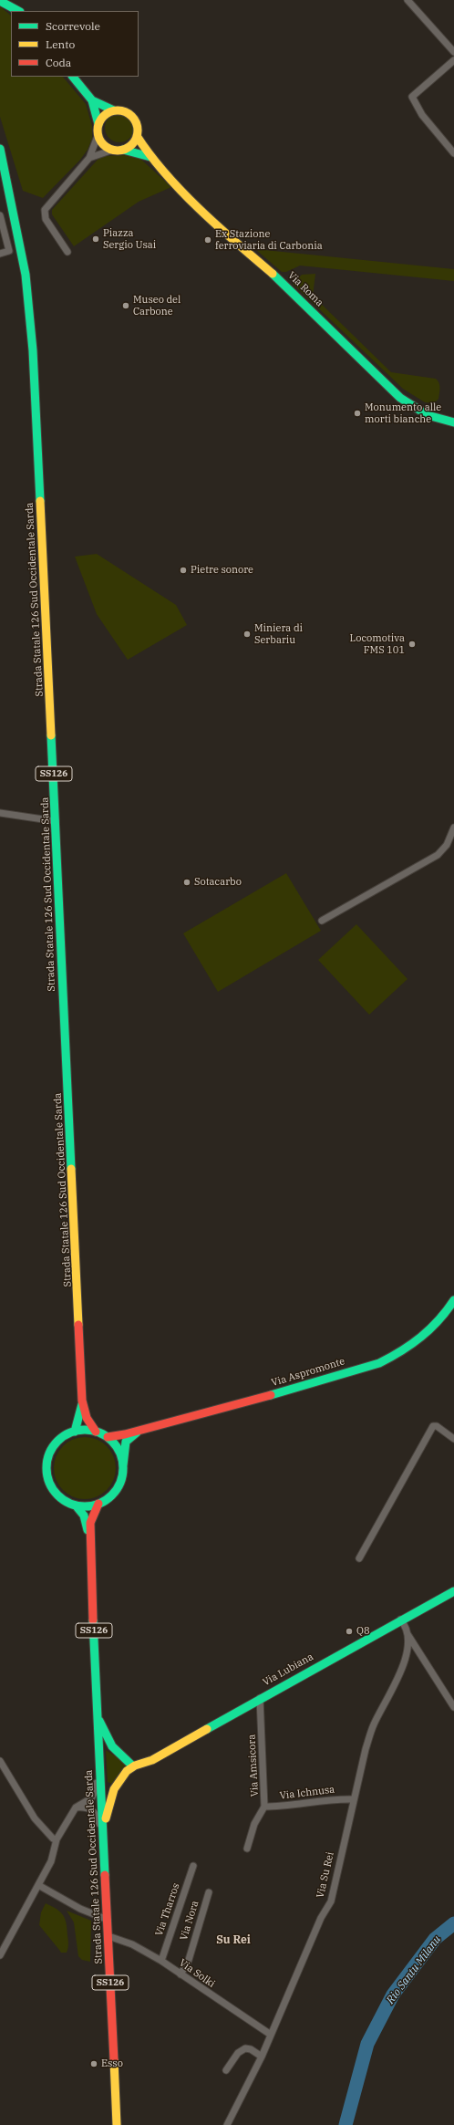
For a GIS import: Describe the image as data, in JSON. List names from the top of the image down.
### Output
{
  "streets": {
    "main road": [
      "Via Roma",
      "Strada Statale 126 Sud Occidentale Sarda",
      "SS126",
      "Via Aspromonte",
      "Via Lubiana"
    ],
    "street": [
      "Via Amsicora",
      "Via Ichnusa",
      "Via Su Rei",
      "Via Tharros",
      "Via Nora",
      "Via Solki"
    ]
  },
  "crossings": [
    ["Strada Statale 126 Sud Occidentale Sarda", "SS126"],
    ["Strada Statale 126 Sud Occidentale Sarda", "Via Lubiana"],
    ["Strada Statale 126 Sud Occidentale Sarda", "Via Solki"],
    ["SS126", "Via Aspromonte"],
    ["Via Lubiana", "Via Amsicora"],
    ["Via Amsicora", "Via Ichnusa"],
    ["Via Ichnusa", "Via Su Rei"],
    ["Via Su Rei", "Via Solki"],
    ["Via Tharros", "Via Solki"],
    ["Via Nora", "Via Solki"]
  ],
  "districts": ["Su Rei"],
  "water": ["Rio Santu Milanu"],
  "places": [
    "Piazza Sergio Usai",
    "Ex Stazione ferroviaria di Carbonia",
    "Museo del Carbone",
    "Monumento alle morti bianche",
    "Pietre sonore",
    "Miniera di Serbariu",
    "Locomotiva FMS 101",
    "Sotacarbo",
    "Q8",
    "Esso"
  ],
  "legend": ["Scorrevole", "Lento", "Coda"]
}
